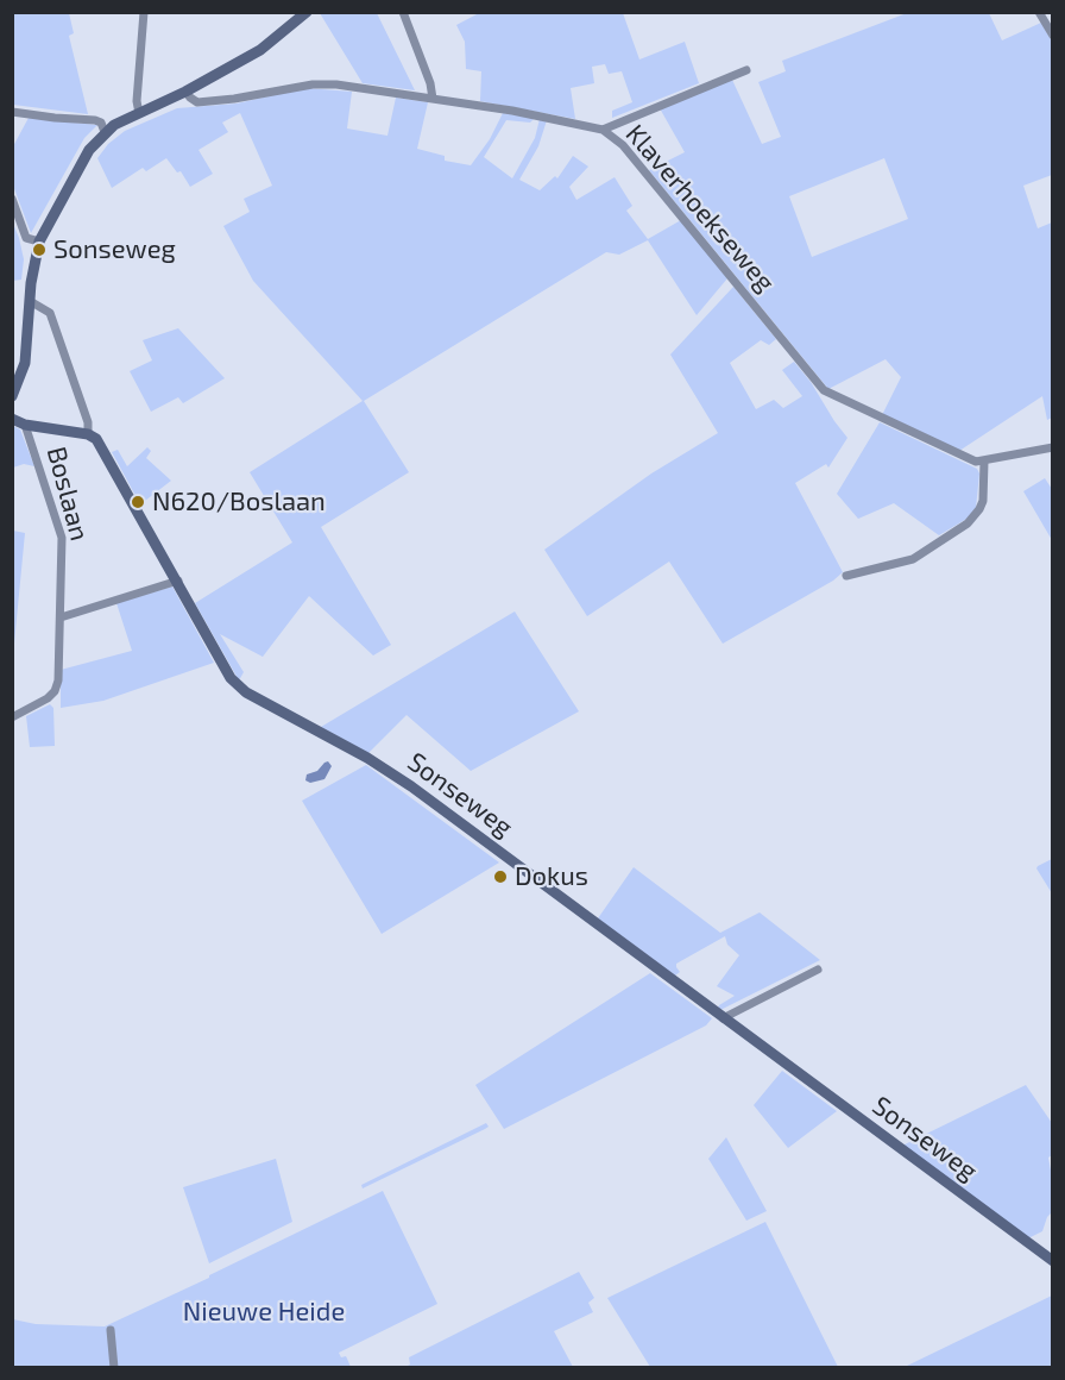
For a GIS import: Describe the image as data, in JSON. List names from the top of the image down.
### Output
{
  "streets": {
    "main road": ["Sonseweg"],
    "street": ["Klaverhoekseweg", "Boslaan"]
  },
  "parks": ["Nieuwe Heide"],
  "places": ["Sonseweg", "N620/Boslaan", "Dokus"]
}
